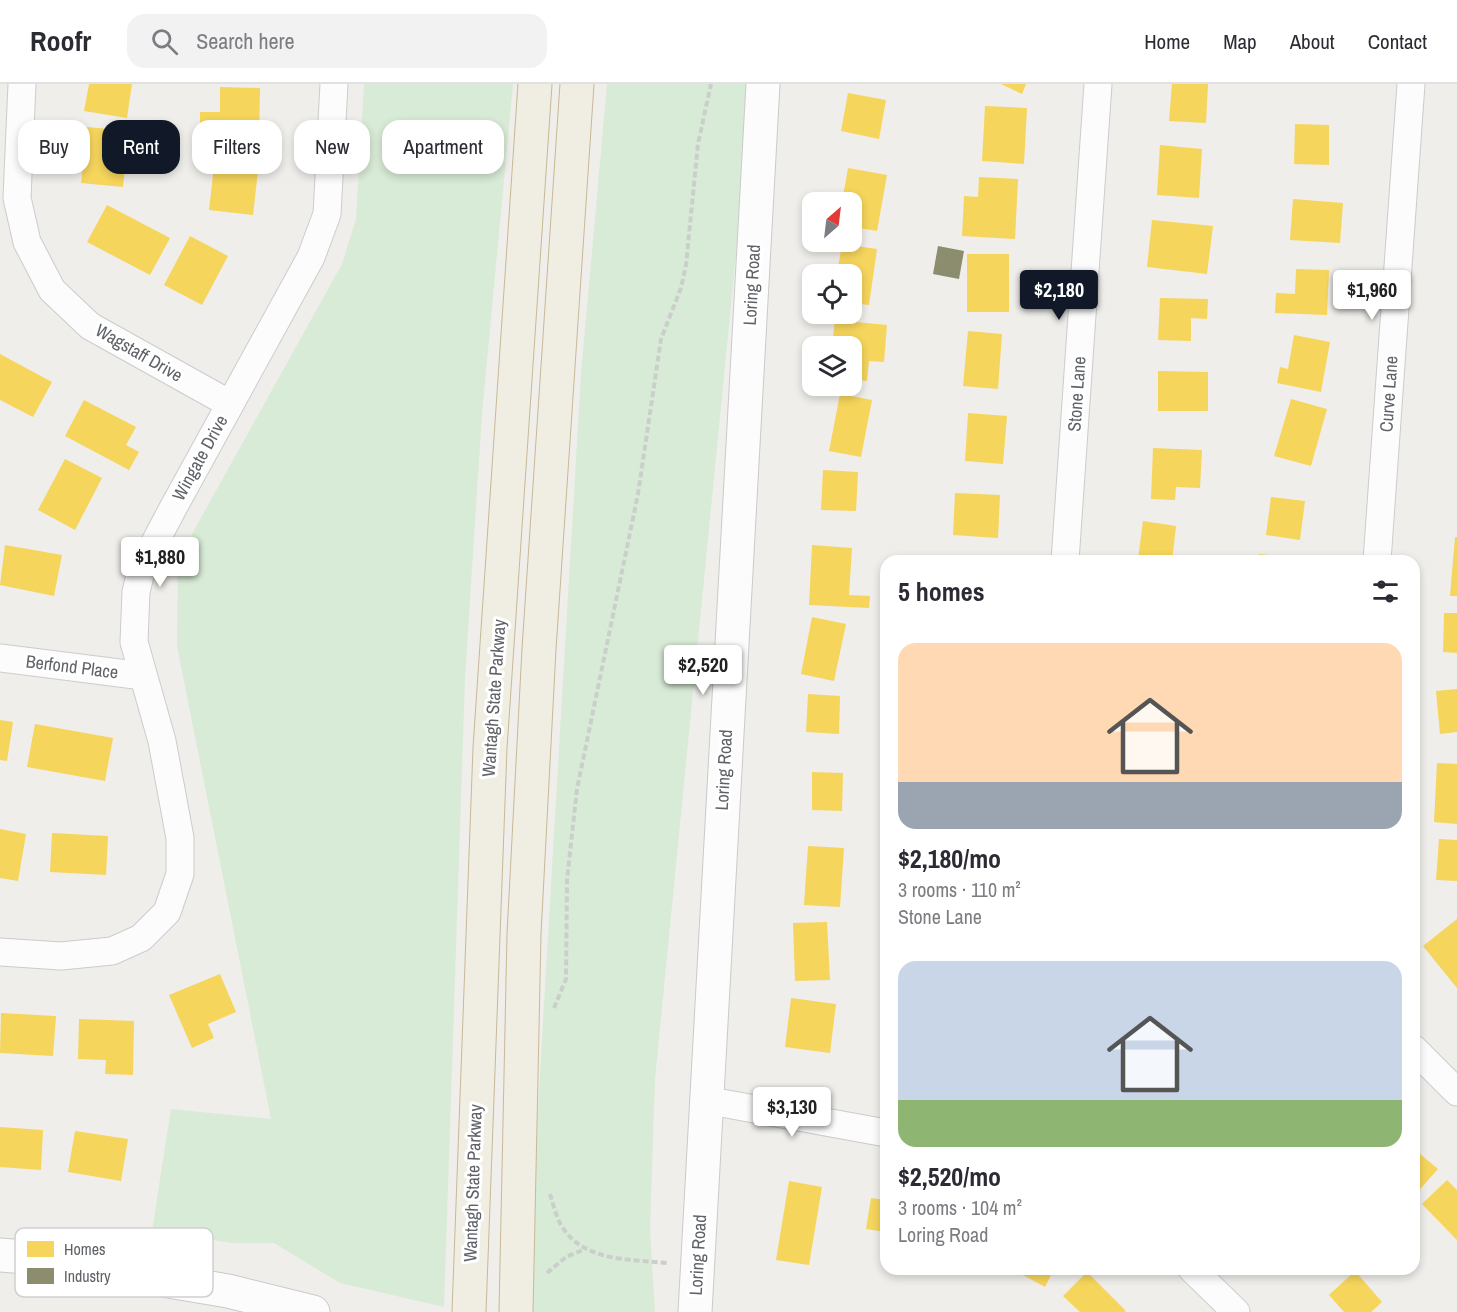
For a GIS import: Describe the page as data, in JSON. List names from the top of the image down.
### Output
{
  "streets": {
    "highway": ["Wantagh State Parkway"],
    "street": [
      "Loring Road",
      "Wagstaff Drive",
      "Stone Lane",
      "Curve Lane",
      "Wingate Drive",
      "Berfond Place"
    ]
  },
  "crossings": [
    ["Wagstaff Drive", "Wingate Drive"],
    ["Wingate Drive", "Berfond Place"]
  ],
  "legend": ["Homes", "Industry"],
  "north": "top right",
  "page": {
    "header": "Roofr",
    "search": "Search here",
    "nav": [
      "Home",
      "Map",
      "About",
      "Contact"
    ],
    "chip": [
      "Buy",
      "Rent",
      "Filters",
      "New",
      "Apartment"
    ],
    "price": [
      "$2,180",
      "$1,960",
      "$1,880",
      "$2,520",
      "$3,130"
    ],
    "heading": "5 homes",
    "list": [
      {
        "name": "$2,180/mo",
        "note": "3 rooms · 110 m² · Stone Lane"
      },
      {
        "name": "$2,520/mo",
        "note": "3 rooms · 104 m² · Loring Road"
      }
    ]
  }
}
